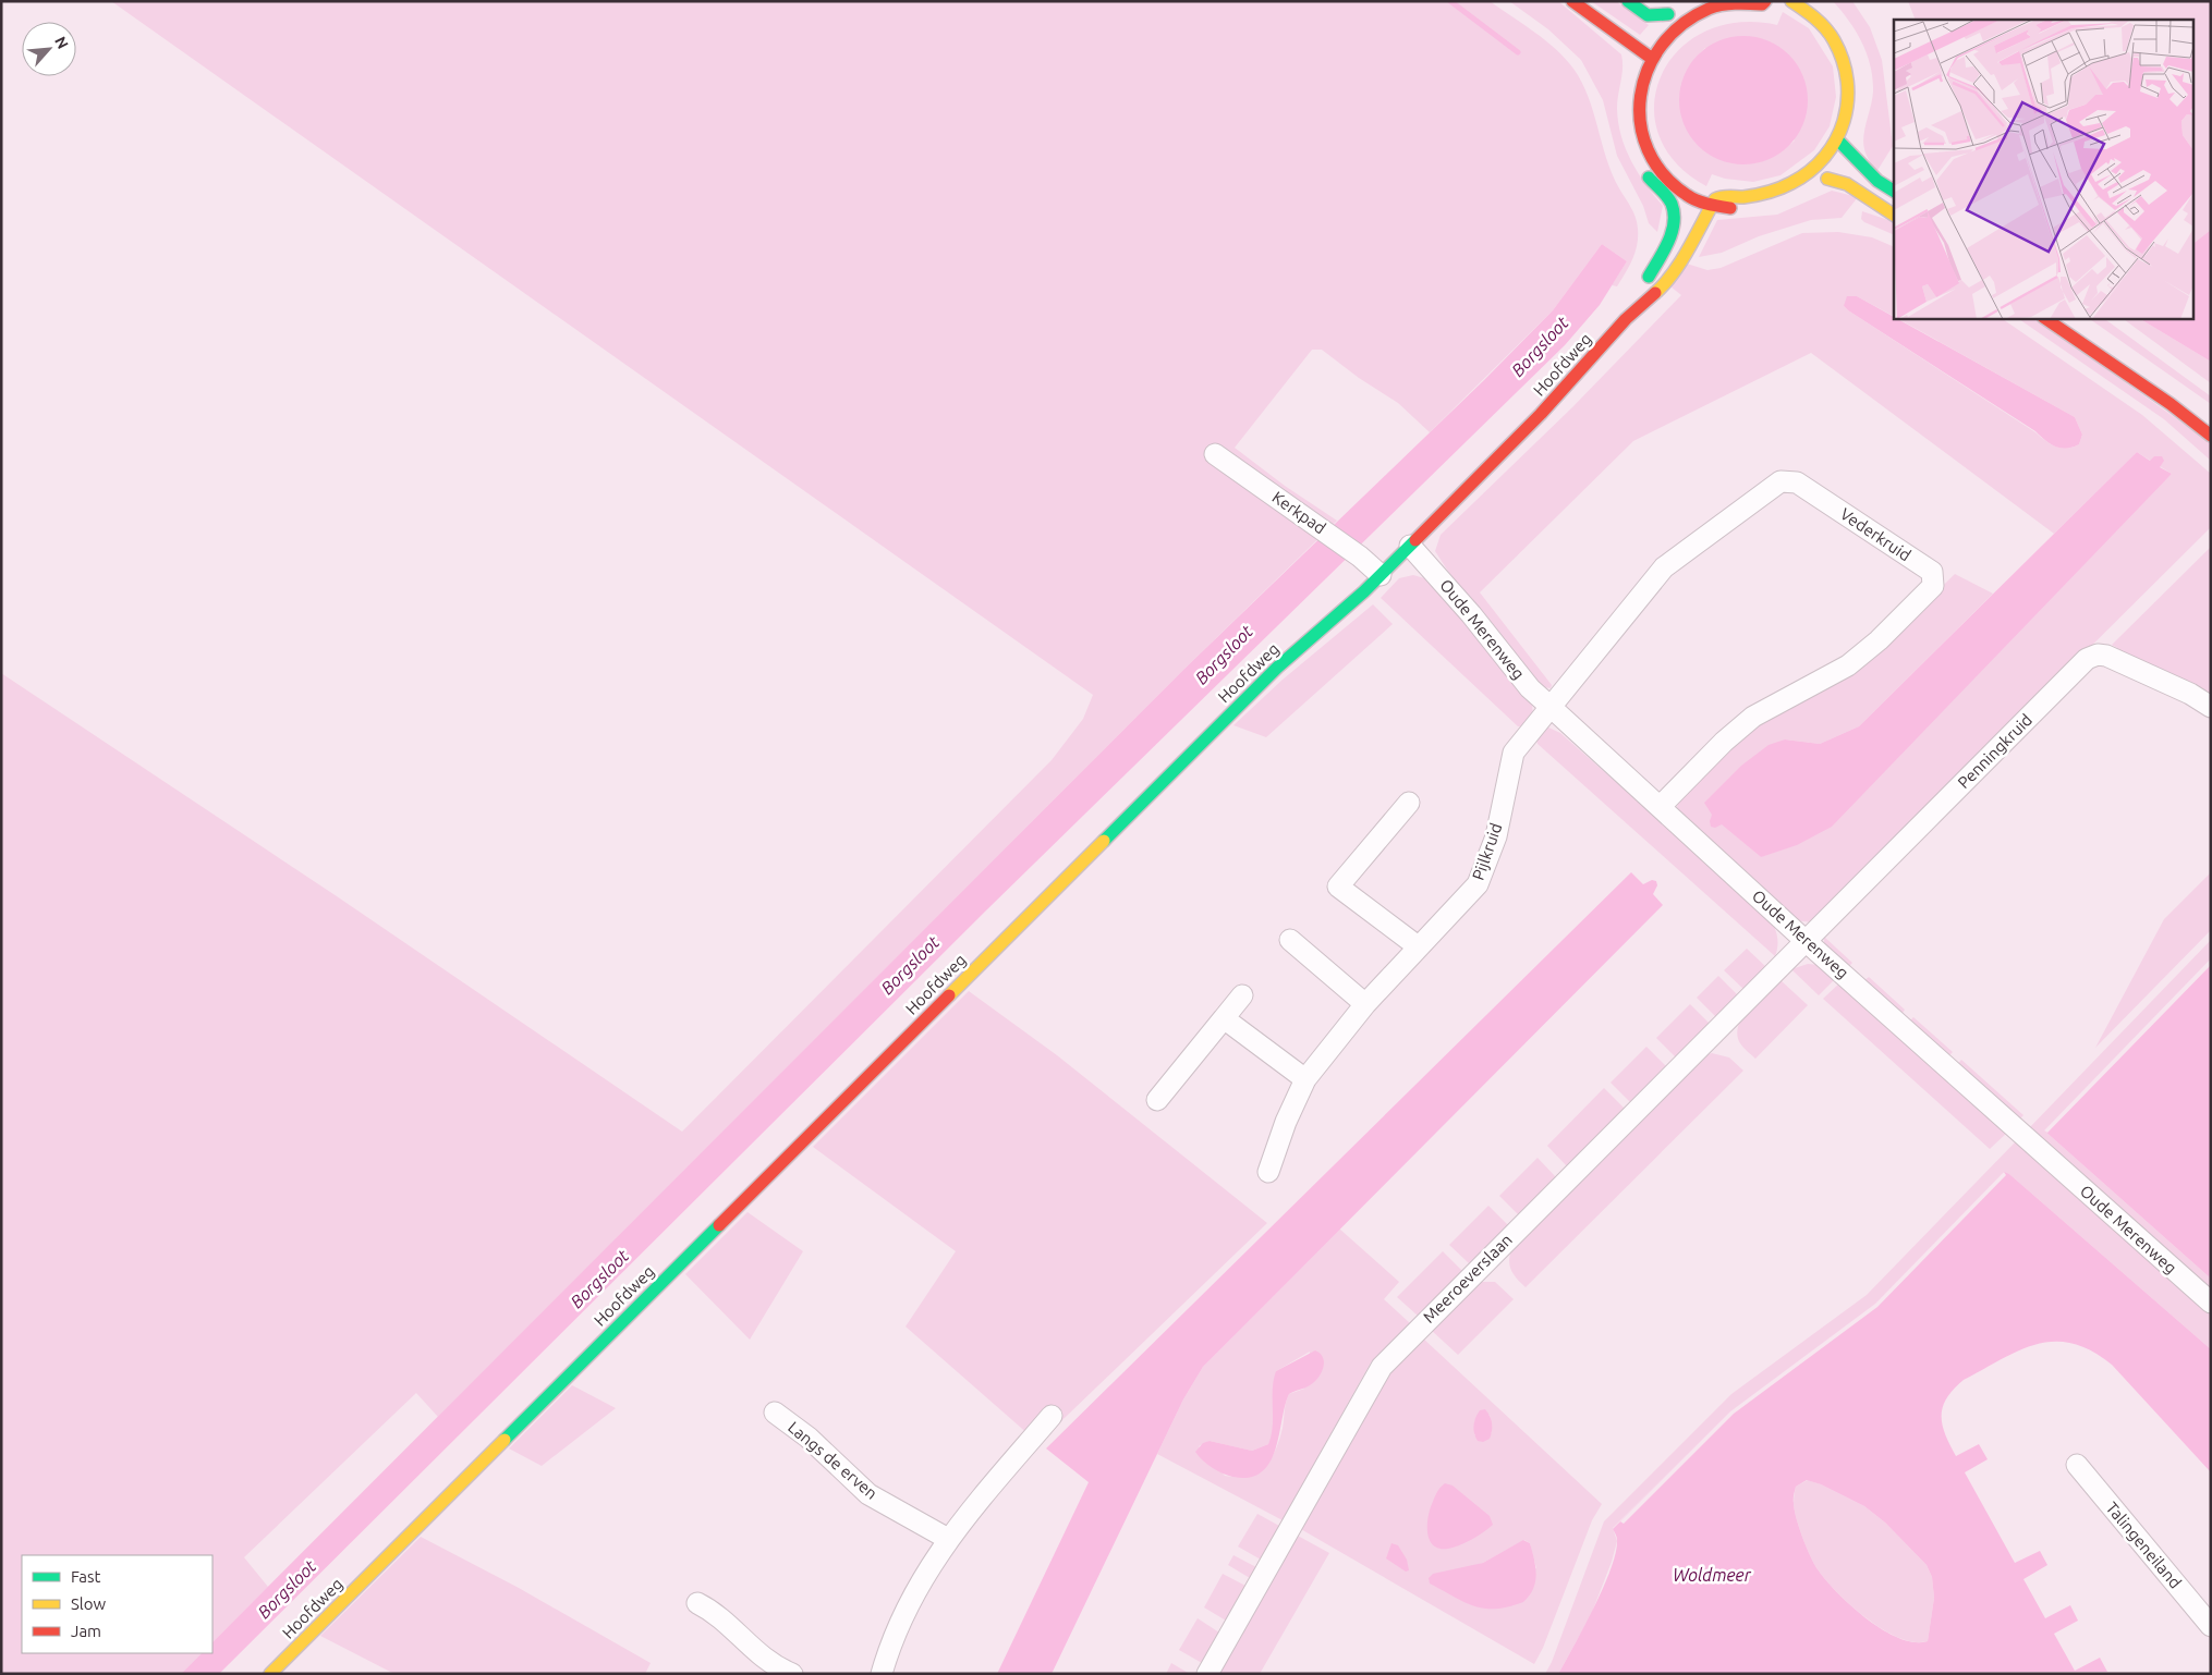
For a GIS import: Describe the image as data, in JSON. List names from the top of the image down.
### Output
{
  "streets": {
    "main road": ["Hoofdweg"],
    "street": [
      "Kerkpad",
      "Vederkruid",
      "Oude Merenweg",
      "Penningkruid",
      "Pijlkruid",
      "Meeroeverslaan",
      "Langs de erven",
      "Talingeneiland"
    ]
  },
  "crossings": [
    ["Hoofdweg", "Kerkpad"],
    ["Hoofdweg", "Oude Merenweg"],
    ["Vederkruid", "Oude Merenweg"],
    ["Vederkruid", "Pijlkruid"],
    ["Oude Merenweg", "Penningkruid"],
    ["Oude Merenweg", "Pijlkruid"],
    ["Oude Merenweg", "Meeroeverslaan"],
    ["Penningkruid", "Meeroeverslaan"]
  ],
  "water": ["Borgsloot", "Woldmeer"],
  "legend": ["Fast", "Slow", "Jam"],
  "north": "top right"
}
